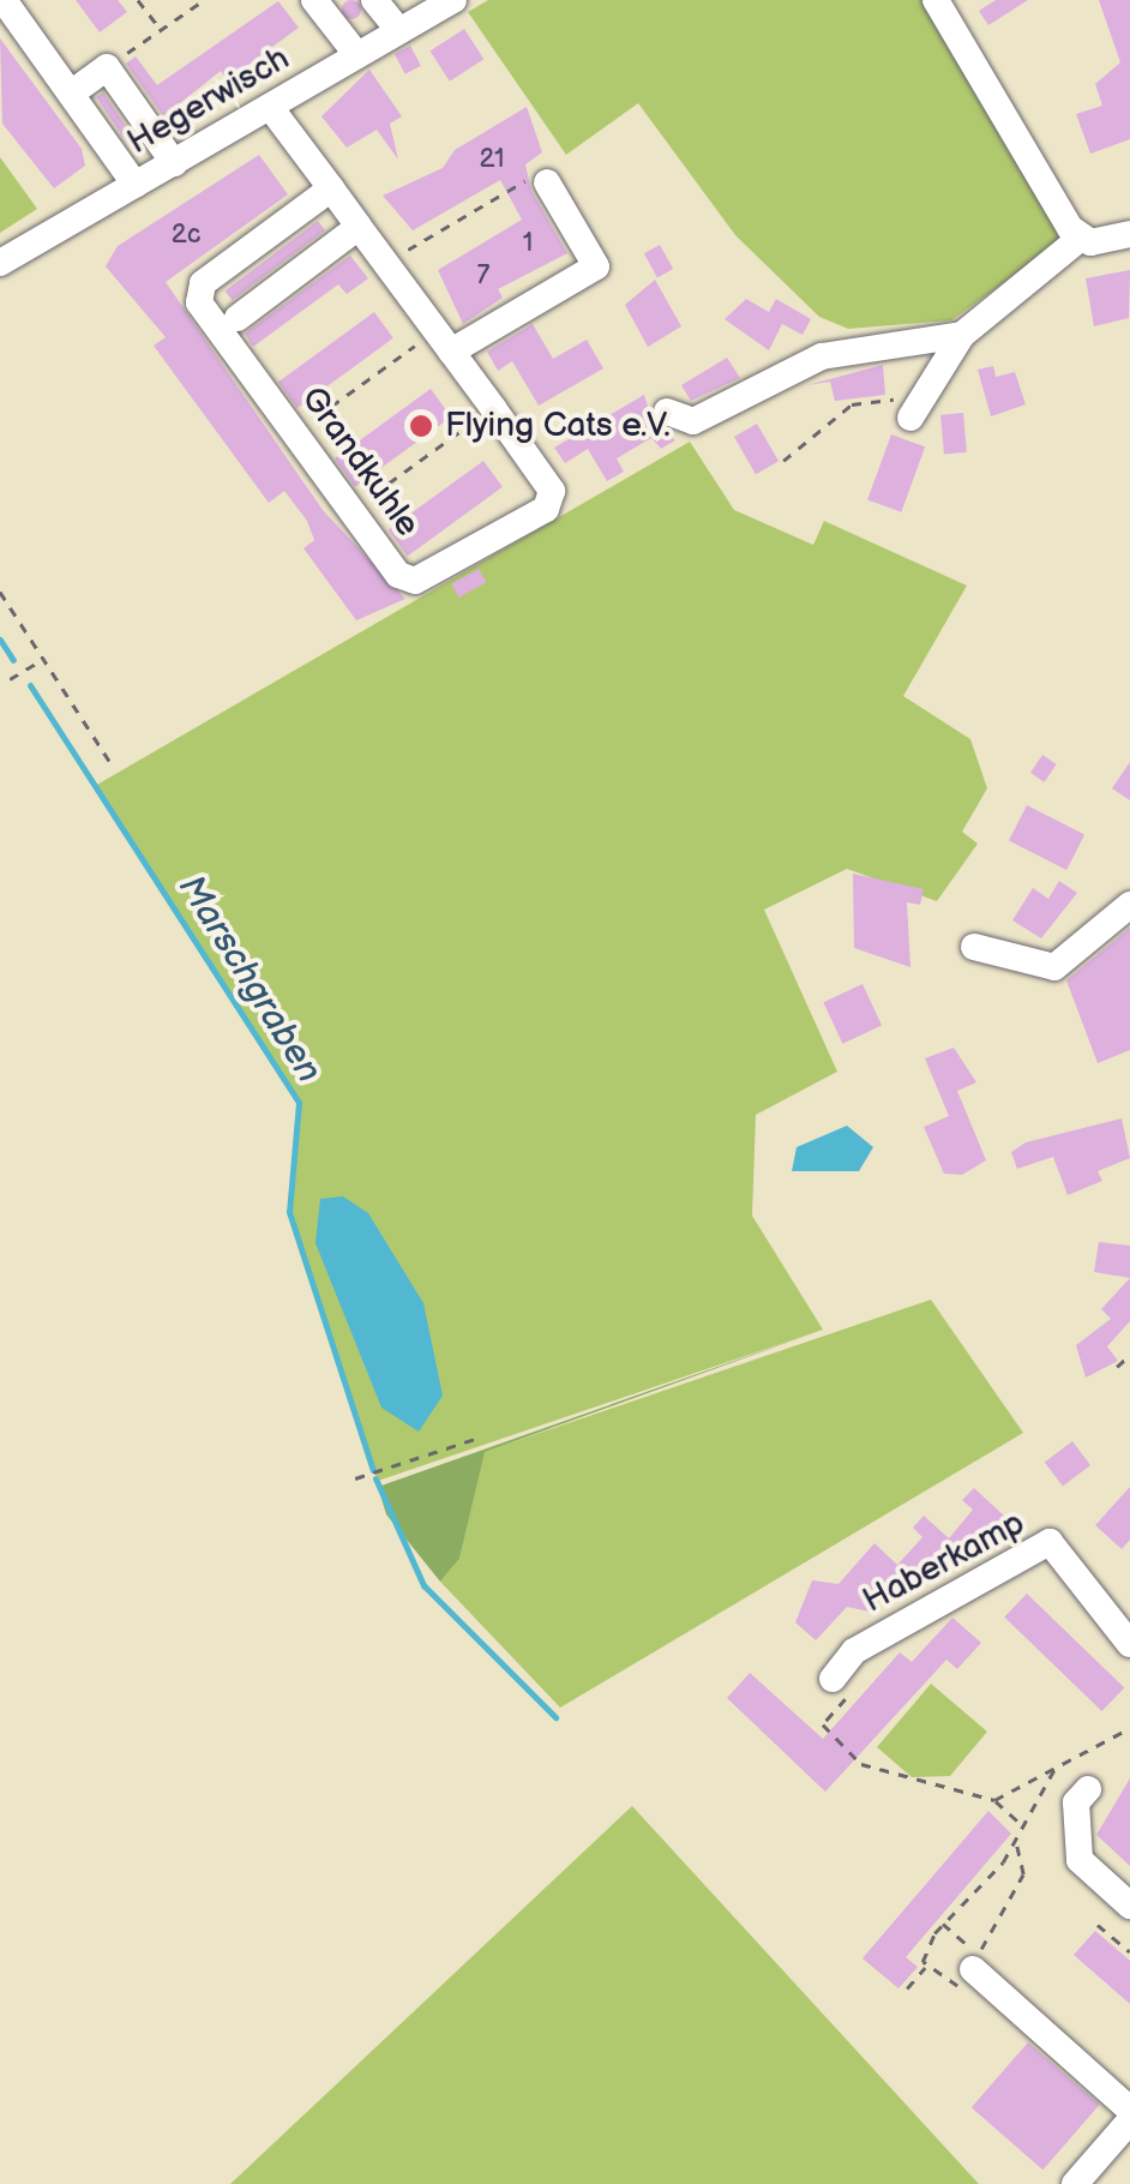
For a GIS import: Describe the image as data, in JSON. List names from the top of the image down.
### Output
{
  "streets": {
    "street": ["Hegerwisch", "Grandkuhle", "Haberkamp"]
  },
  "crossings": [
    ["Hegerwisch", "Grandkuhle"]
  ],
  "water": ["Marschgraben"],
  "places": ["Flying Cats e.V."],
  "house_numbers": [
    "21",
    "2c",
    "1",
    "7"
  ]
}
